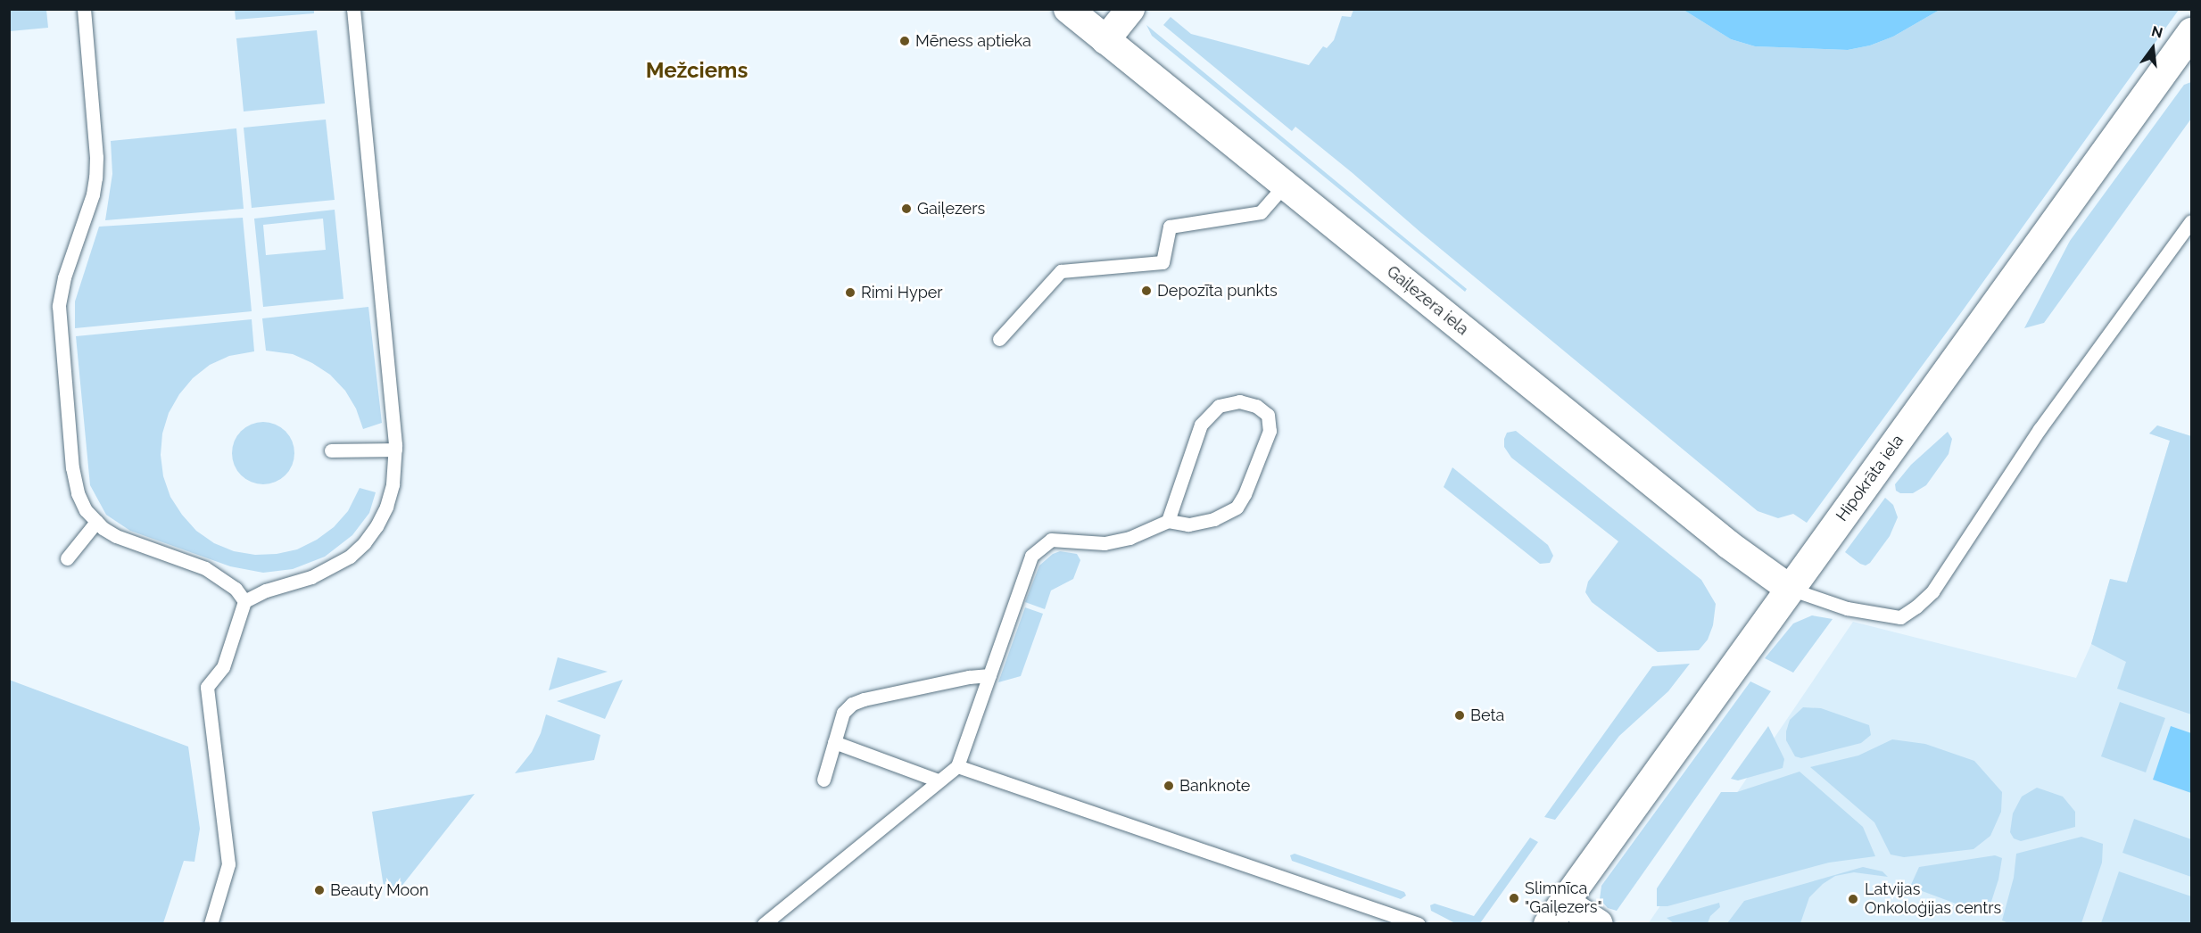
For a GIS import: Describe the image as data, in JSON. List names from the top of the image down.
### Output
{
  "streets": {
    "street": ["Gaiļezera iela", "Hipokrāta iela"]
  },
  "crossings": [
    ["Gaiļezera iela", "Hipokrāta iela"]
  ],
  "districts": ["Mežciems"],
  "places": [
    "Mēness aptieka",
    "Gaiļezers",
    "Depozīta punkts",
    "Rimi Hyper",
    "Beta",
    "Banknote",
    "Beauty Moon",
    "Slimnīca \"Gaiļezers\"",
    "Latvijas Onkoloģijas centrs"
  ],
  "north": "top"
}
